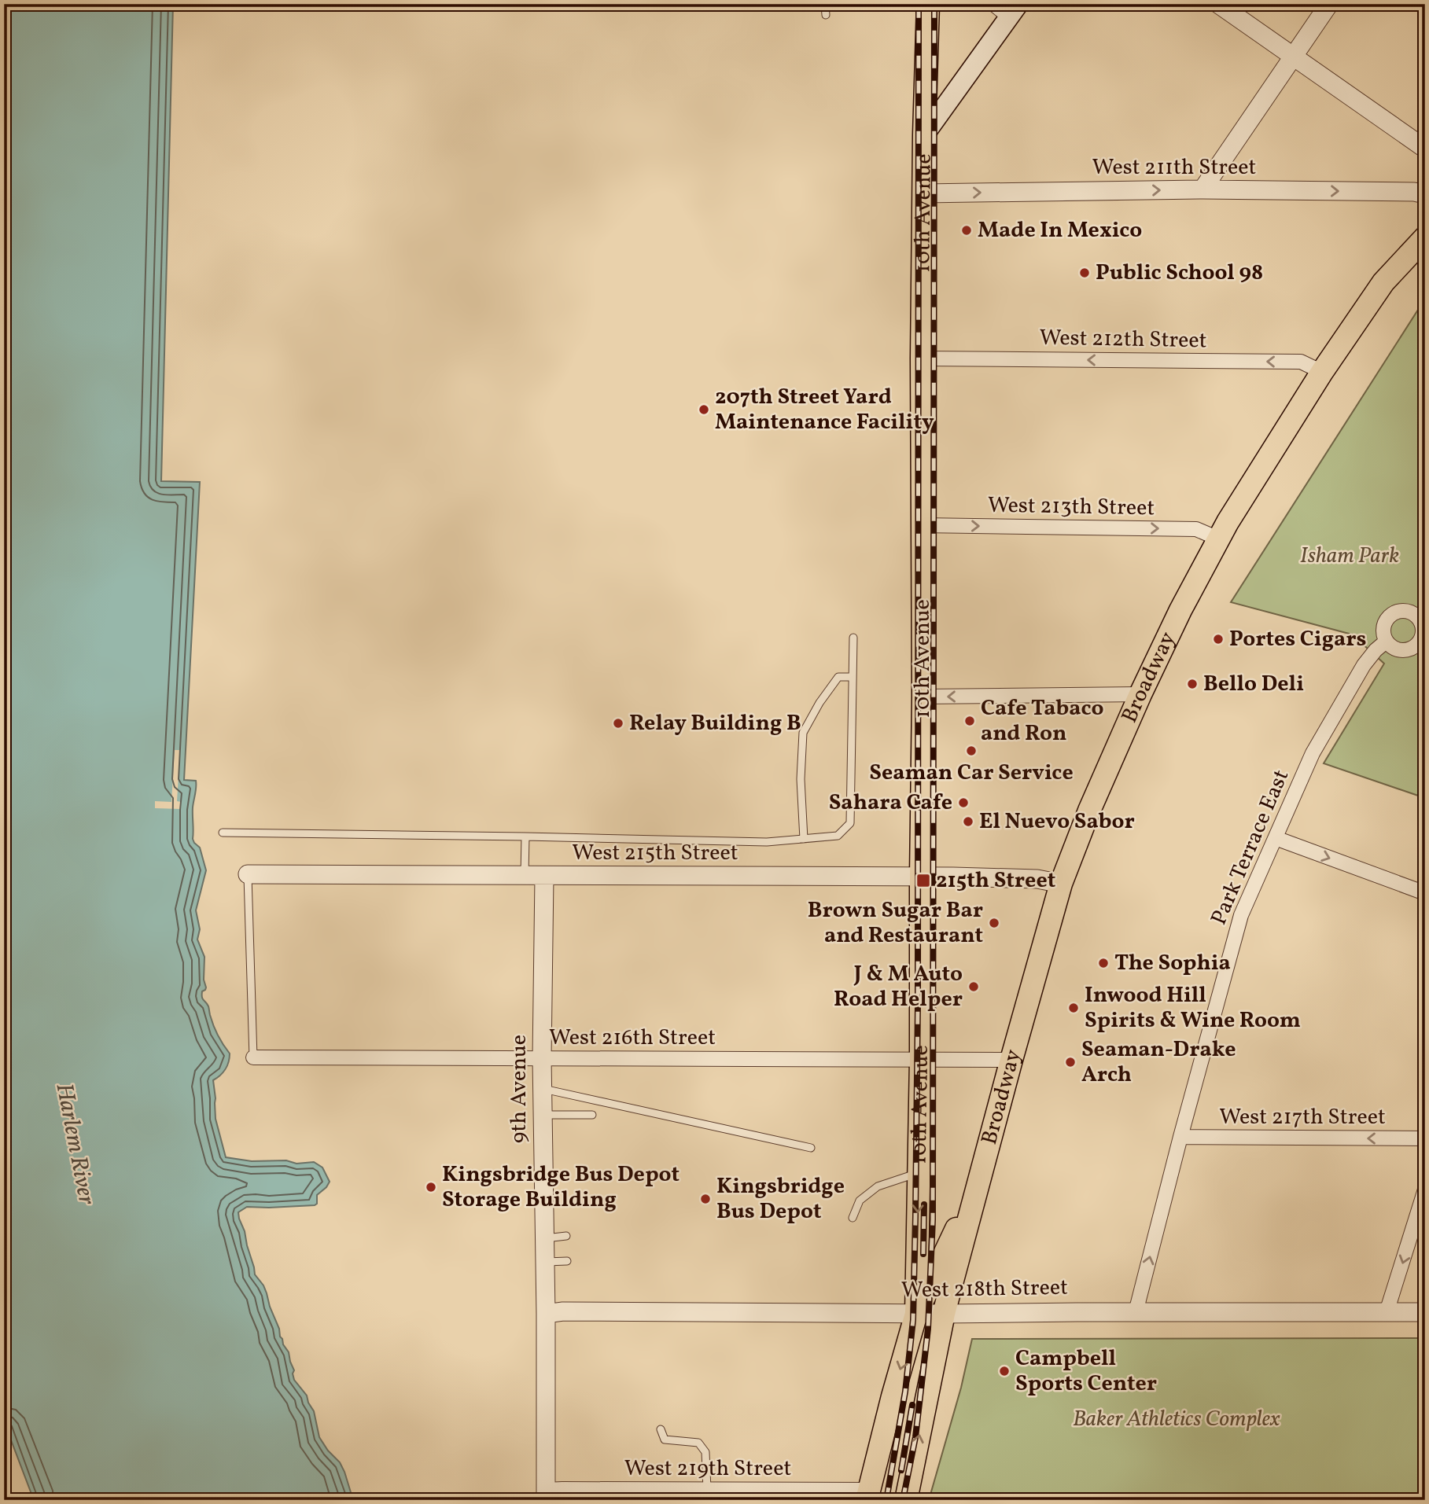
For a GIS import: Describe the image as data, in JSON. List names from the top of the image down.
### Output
{
  "streets": {
    "main road": ["10th Avenue", "Broadway"],
    "street": [
      "West 211th Street",
      "West 212th Street",
      "West 213th Street",
      "Park Terrace East",
      "West 215th Street",
      "West 216th Street",
      "9th Avenue",
      "West 217th Street",
      "West 218th Street",
      "West 219th Street"
    ]
  },
  "crossings": [
    ["West 211th Street", "10th Avenue"],
    ["10th Avenue", "West 212th Street"],
    ["10th Avenue", "West 213th Street"],
    ["10th Avenue", "Broadway"],
    ["10th Avenue", "West 215th Street"],
    ["10th Avenue", "West 216th Street"],
    ["10th Avenue", "West 218th Street"],
    ["West 212th Street", "Broadway"],
    ["West 213th Street", "Broadway"],
    ["Broadway", "West 215th Street"],
    ["Broadway", "West 216th Street"],
    ["Broadway", "West 218th Street"],
    ["Broadway", "West 219th Street"],
    ["Park Terrace East", "West 217th Street"],
    ["Park Terrace East", "West 218th Street"],
    ["West 215th Street", "9th Avenue"],
    ["West 216th Street", "9th Avenue"],
    ["9th Avenue", "West 218th Street"],
    ["9th Avenue", "West 219th Street"]
  ],
  "one_way": [
    "West 211th Street",
    "West 212th Street",
    "West 213th Street",
    "West 217th Street"
  ],
  "water": ["Harlem River"],
  "parks": ["Isham Park", "Baker Athletics Complex"],
  "places": {
    "other": [
      "Made In Mexico",
      "Public School 98",
      "207th Street Yard Maintenance Facility",
      "Portes Cigars",
      "Bello Deli",
      "Cafe Tabaco and Ron",
      "Relay Building B",
      "Seaman Car Service",
      "Sahara Cafe",
      "El Nuevo Sabor",
      "Brown Sugar Bar and Restaurant",
      "The Sophia",
      "J & M Auto Road Helper",
      "Inwood Hill Spirits & Wine Room",
      "Seaman-Drake Arch",
      "Kingsbridge Bus Depot Storage Building",
      "Kingsbridge Bus Depot",
      "Campbell Sports Center"
    ],
    "transit": ["215th Street"]
  }
}
